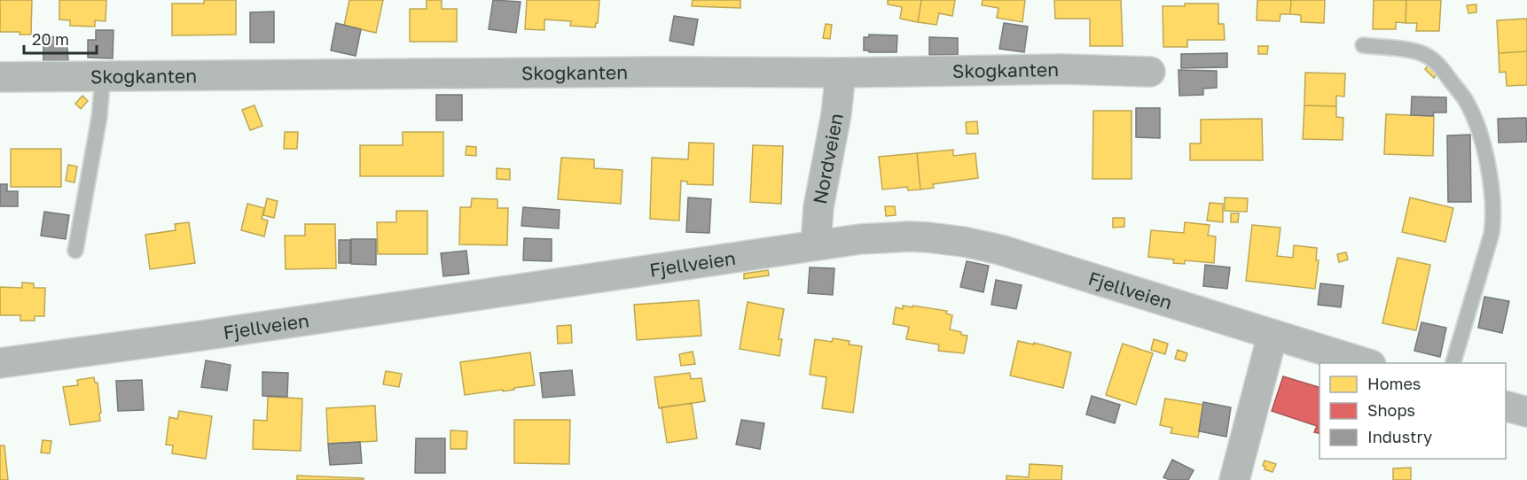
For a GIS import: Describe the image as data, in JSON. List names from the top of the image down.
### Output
{
  "streets": {
    "street": ["Skogkanten", "Nordveien", "Fjellveien"]
  },
  "crossings": [
    ["Skogkanten", "Nordveien"],
    ["Nordveien", "Fjellveien"]
  ],
  "legend": ["Homes", "Shops", "Industry"],
  "scale_bar": "20 m"
}
